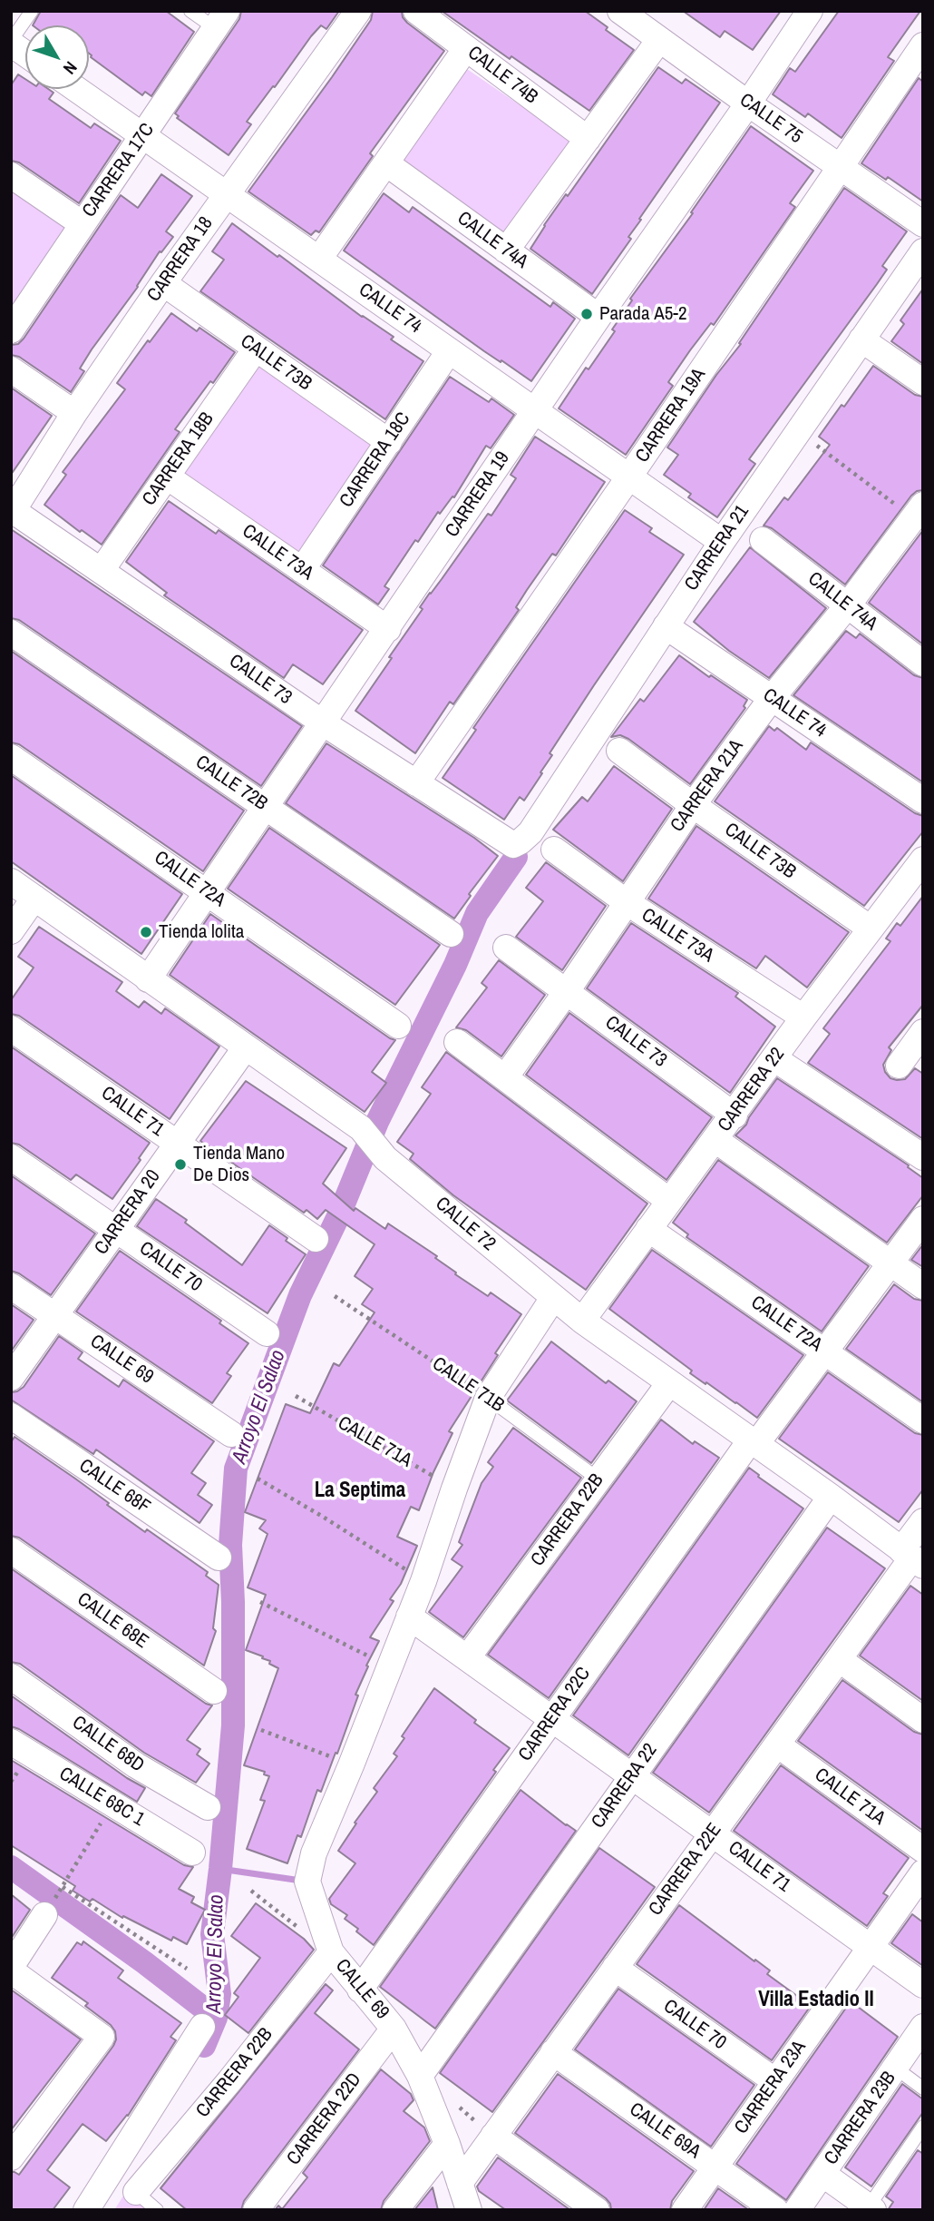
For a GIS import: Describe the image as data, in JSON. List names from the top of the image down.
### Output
{
  "streets": {
    "street": [
      "CALLE 74B",
      "CALLE 75",
      "CARRERA 17C",
      "CALLE 74A",
      "CARRERA 18",
      "CALLE 74",
      "CALLE 73B",
      "CARRERA 19A",
      "CARRERA 18B",
      "CARRERA 18C",
      "CARRERA 19",
      "CARRERA 21",
      "CALLE 73A",
      "CALLE 73",
      "CALLE 72B",
      "CARRERA 21A",
      "CALLE 72A",
      "CARRERA 22",
      "CALLE 71",
      "CARRERA 20",
      "CALLE 72",
      "CALLE 70",
      "CALLE 69",
      "CALLE 71A",
      "CALLE 68F",
      "CARRERA 22B",
      "CALLE 68E",
      "CARRERA 22C",
      "CALLE 68D",
      "CALLE 68C 1",
      "CARRERA 22E",
      "CARRERA 23A",
      "CARRERA 23B",
      "CARRERA 22D",
      "CALLE 69A"
    ],
    "lane": ["CALLE 71B"]
  },
  "crossings": [
    ["CALLE 75", "CARRERA 19A"],
    ["CALLE 75", "CARRERA 19"],
    ["CARRERA 17C", "CALLE 74"],
    ["CALLE 74A", "CARRERA 19"],
    ["CALLE 74A", "CARRERA 21A"],
    ["CARRERA 18", "CALLE 74"],
    ["CARRERA 18", "CALLE 73B"],
    ["CARRERA 18", "CALLE 73"],
    ["CALLE 74", "CARRERA 19A"],
    ["CALLE 74", "CARRERA 18C"],
    ["CALLE 74", "CARRERA 19"],
    ["CALLE 74", "CARRERA 21"],
    ["CALLE 74", "CARRERA 21A"],
    ["CALLE 73B", "CARRERA 18B"],
    ["CALLE 73B", "CARRERA 18C"],
    ["CALLE 73B", "CARRERA 21A"],
    ["CALLE 73B", "CARRERA 22"],
    ["CARRERA 19A", "CALLE 73"],
    ["CARRERA 18B", "CALLE 73A"],
    ["CARRERA 18B", "CALLE 73"],
    ["CARRERA 18C", "CALLE 73A"],
    ["CARRERA 19", "CALLE 73A"],
    ["CARRERA 19", "CALLE 73"],
    ["CARRERA 19", "CALLE 72B"],
    ["CARRERA 19", "CALLE 72A"],
    ["CARRERA 19", "CALLE 72"],
    ["CARRERA 21", "CALLE 73"],
    ["CALLE 73A", "CARRERA 21A"],
    ["CALLE 73A", "CARRERA 22"],
    ["CALLE 73", "CARRERA 21A"],
    ["CALLE 73", "CARRERA 22"],
    ["CALLE 72A", "CARRERA 22"],
    ["CARRERA 22", "CALLE 71"],
    ["CARRERA 22", "CALLE 72"],
    ["CARRERA 22", "CALLE 69"],
    ["CALLE 71", "CARRERA 20"],
    ["CALLE 71", "CARRERA 22B"],
    ["CALLE 71", "CARRERA 22C"],
    ["CALLE 71", "CARRERA 22E"],
    ["CALLE 71", "CARRERA 23A"],
    ["CARRERA 20", "CALLE 72"],
    ["CARRERA 20", "CALLE 70"],
    ["CARRERA 20", "CALLE 69"],
    ["CALLE 72", "CARRERA 22B"],
    ["CALLE 72", "CARRERA 22C"],
    ["CALLE 72", "CARRERA 22E"],
    ["CALLE 70", "CARRERA 22E"],
    ["CALLE 70", "CARRERA 23A"],
    ["CALLE 69", "CARRERA 22B"],
    ["CALLE 69", "CARRERA 22C"],
    ["CALLE 69", "CARRERA 22E"],
    ["CALLE 69", "CARRERA 22D"],
    ["CALLE 71B", "CARRERA 22B"],
    ["CALLE 71A", "CARRERA 22E"],
    ["CARRERA 22E", "CALLE 69A"],
    ["CARRERA 23A", "CALLE 69A"]
  ],
  "districts": ["La Septima", "Villa Estadio II"],
  "water": ["Arroyo El Salao"],
  "places": ["Parada A5-2", "Tienda lolita", "Tienda Mano De Dios"],
  "north": "bottom right"
}
